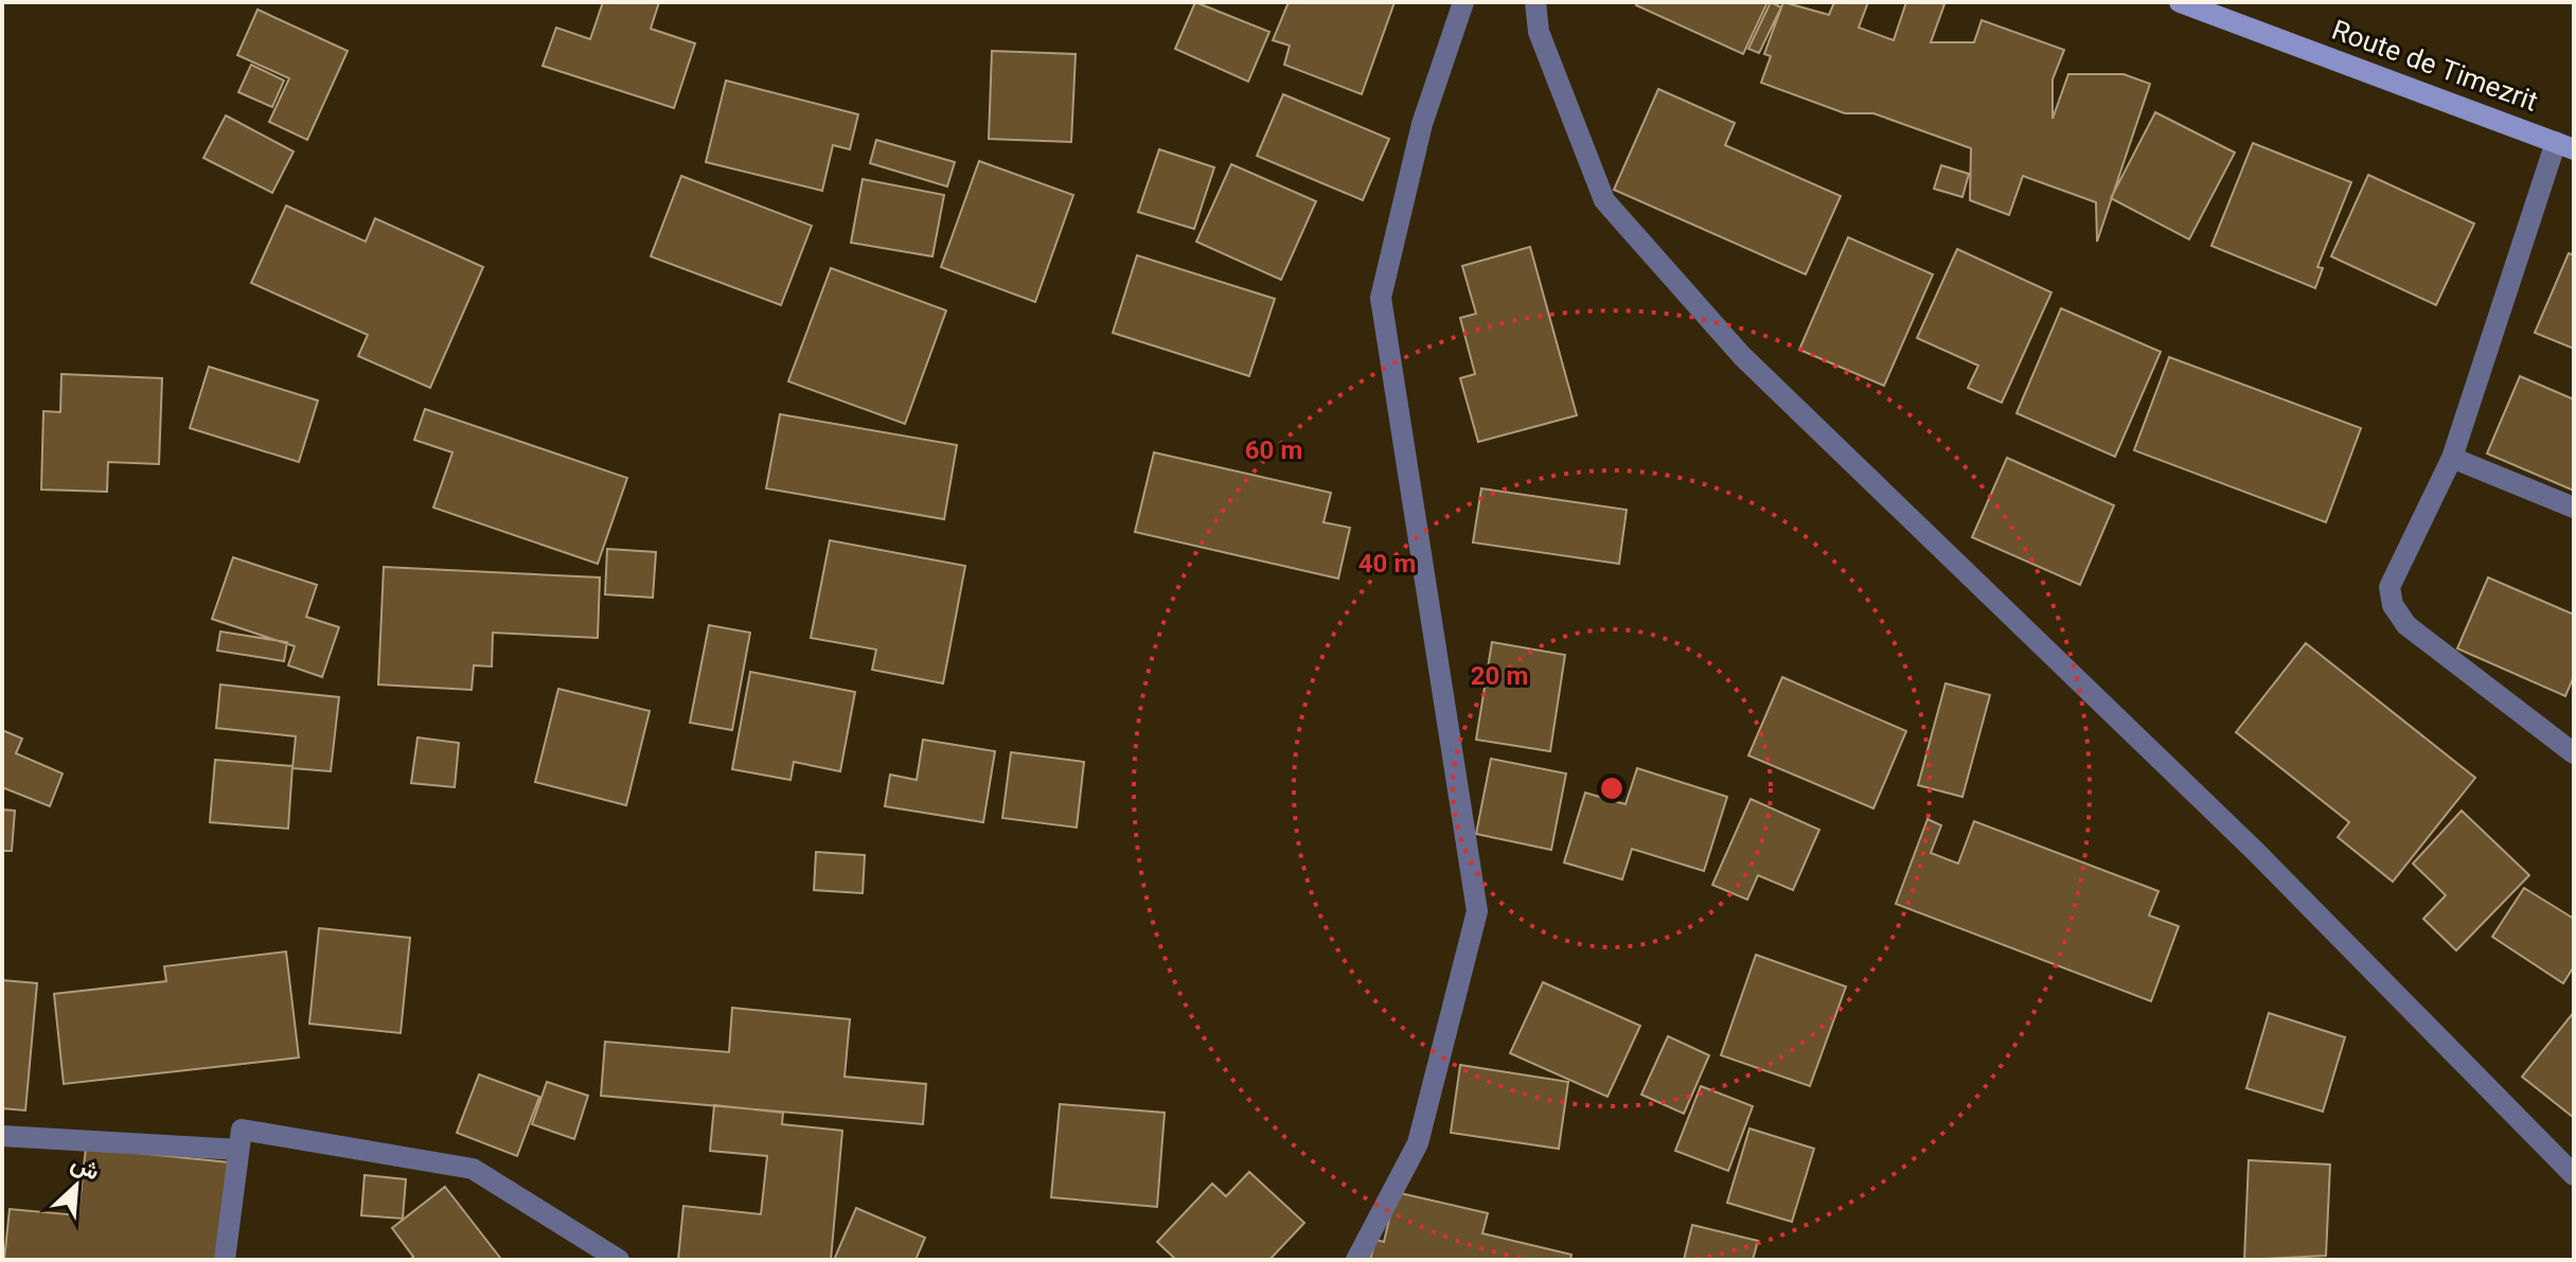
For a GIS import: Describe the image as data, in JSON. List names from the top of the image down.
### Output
{
  "streets": {
    "main road": ["Route de Timezrit"]
  },
  "north": "top right",
  "rings": ["60 m", "40 m", "20 m"]
}
